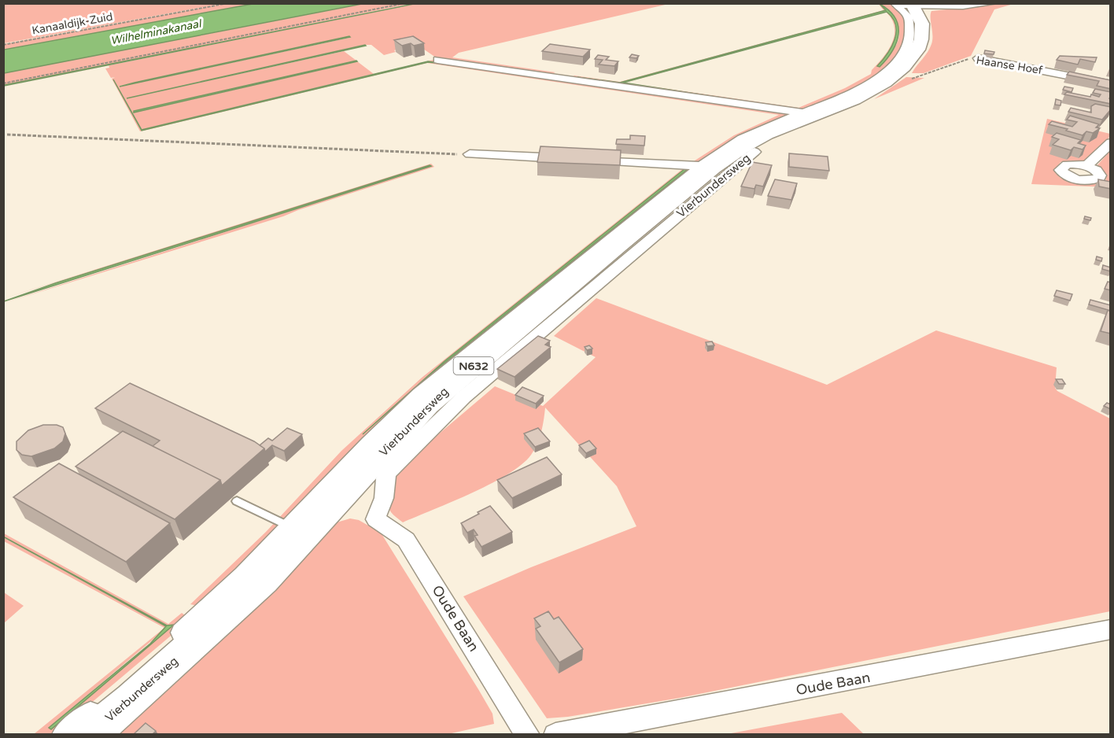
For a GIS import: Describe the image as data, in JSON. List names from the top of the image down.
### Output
{
  "streets": {
    "main road": ["Vierbundersweg", "N632"],
    "street": ["Haanse Hoef", "Oude Baan"],
    "path": ["Kanaaldijk-Zuid"]
  },
  "crossings": [
    ["Haanse Hoef", "Vierbundersweg"],
    ["Vierbundersweg", "Oude Baan"]
  ],
  "water": ["Wilhelminakanaal"]
}
